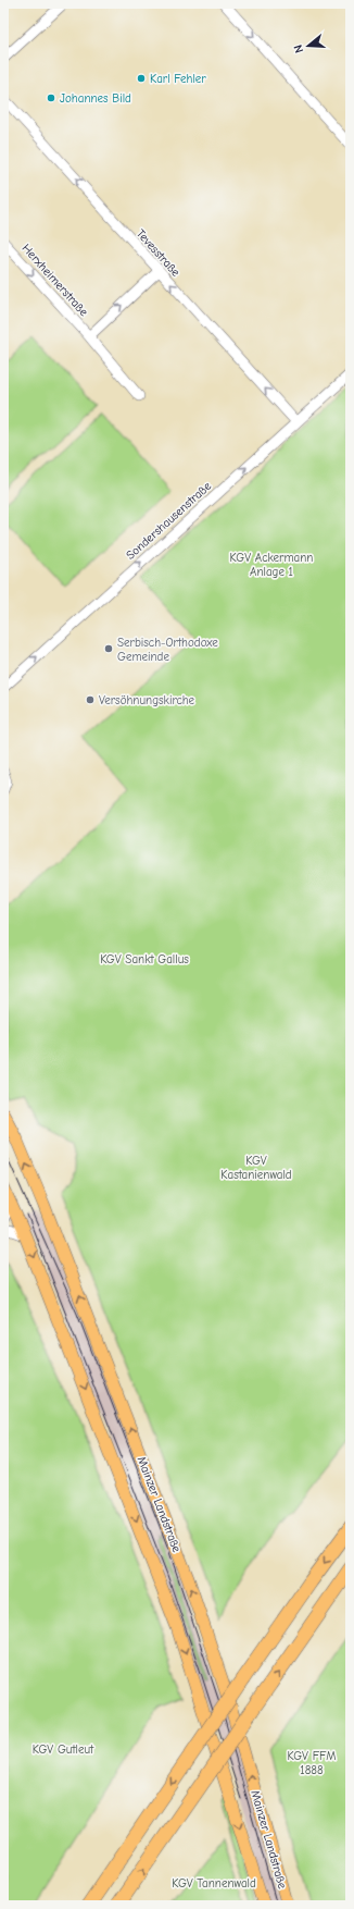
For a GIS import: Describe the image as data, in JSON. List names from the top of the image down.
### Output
{
  "streets": {
    "main road": ["Mainzer Landstraße"],
    "street": ["Tevesstraße", "Herxheimerstraße", "Sondershausenstraße"]
  },
  "crossings": [
    ["Tevesstraße", "Herxheimerstraße"],
    ["Tevesstraße", "Sondershausenstraße"]
  ],
  "one_way": ["Tevesstraße", "Sondershausenstraße"],
  "parks": [
    "KGV Ackermann Anlage 1",
    "KGV Sankt Gallus",
    "KGV Kastanienwald",
    "KGV Gutleut",
    "KGV FFM 1888",
    "KGV Tannenwald"
  ],
  "places": [
    "Karl Fehler",
    "Johannes Bild",
    "Serbisch-Orthodoxe Gemeinde",
    "Versöhnungskirche"
  ],
  "north": "left"
}
